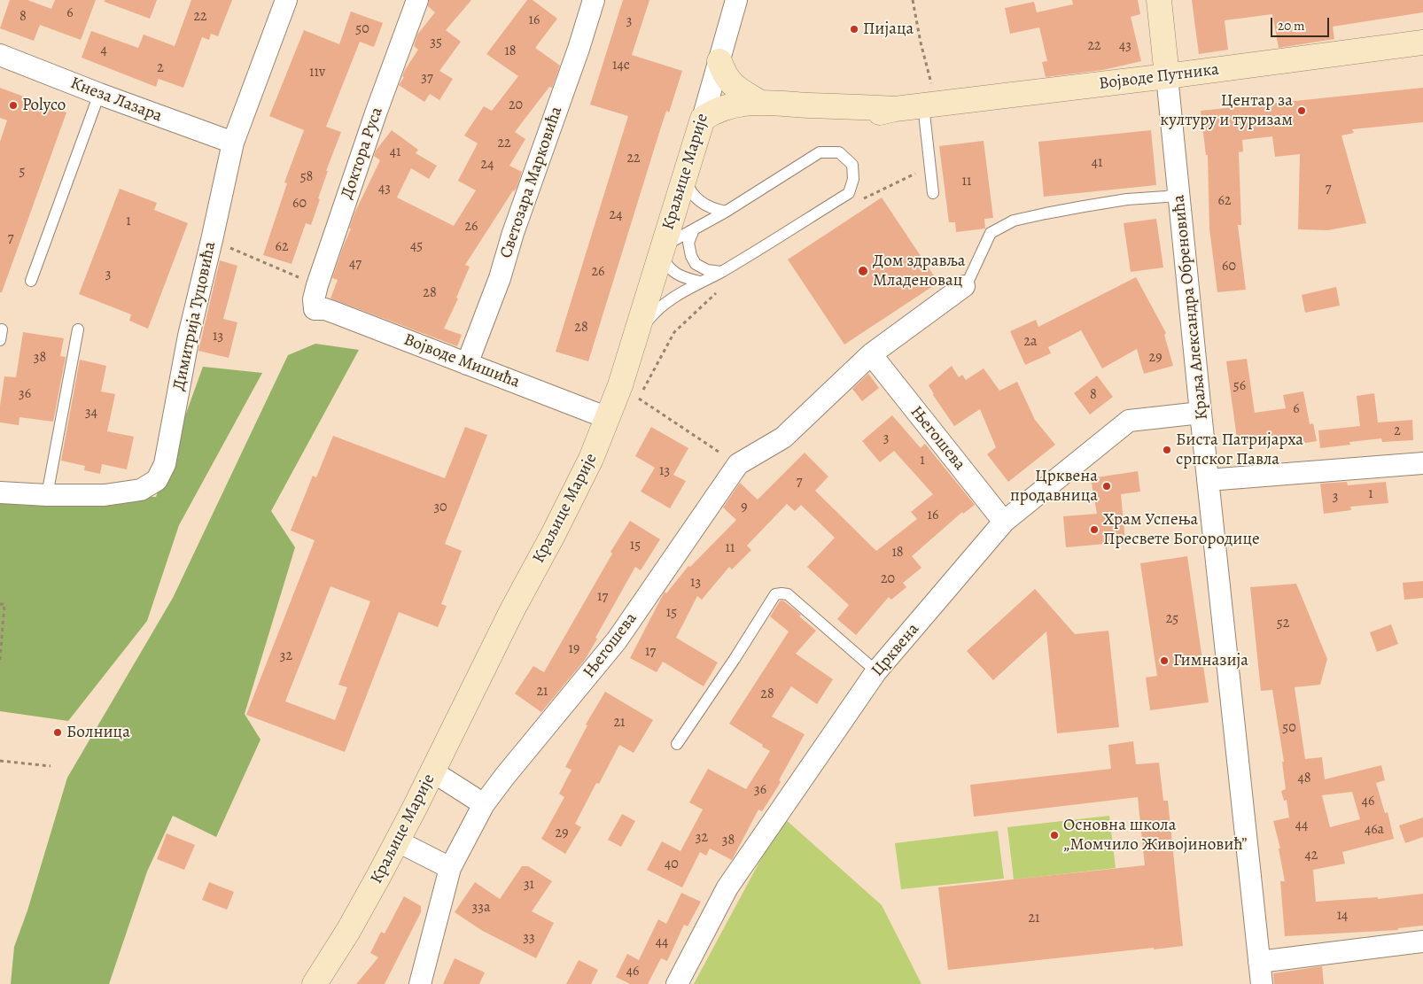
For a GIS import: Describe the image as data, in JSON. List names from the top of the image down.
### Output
{
  "streets": {
    "street": [
      "Војводе Путника",
      "Кнеза Лазара",
      "Доктора Руса",
      "Краљице Марије",
      "Светозара Марковића",
      "Краља Александра Обреновића",
      "Димитрија Туцовића",
      "Војводе Мишића",
      "Његошева",
      "Црквена"
    ]
  },
  "crossings": [
    ["Војводе Путника", "Краљице Марије"],
    ["Војводе Путника", "Краља Александра Обреновића"],
    ["Кнеза Лазара", "Димитрија Туцовића"],
    ["Доктора Руса", "Војводе Мишића"],
    ["Краљице Марије", "Војводе Мишића"],
    ["Светозара Марковића", "Војводе Мишића"],
    ["Краља Александра Обреновића", "Црквена"],
    ["Његошева", "Црквена"]
  ],
  "places": [
    "Пијаца",
    "Polyco",
    "Центар за културу и туризам",
    "Дом здравља Младеновац",
    "Биста Патријарха српског Павла",
    "Црквена продавница",
    "Храм Успења Пресвете Богородице",
    "Гимназија",
    "Болница",
    "Основна школа „Момчило Живојиновић”"
  ],
  "house_numbers": [
    "6",
    "8",
    "22",
    "16",
    "3",
    "50",
    "35",
    "22",
    "43",
    "4",
    "18",
    "14e",
    "2",
    "11v",
    "37",
    "20",
    "22",
    "41",
    "22",
    "41",
    "24",
    "5",
    "58",
    "11",
    "43",
    "7",
    "62",
    "60",
    "24",
    "1",
    "26",
    "7",
    "45",
    "62",
    "47",
    "60",
    "26",
    "3",
    "28",
    "28",
    "13",
    "2a",
    "38",
    "29",
    "56",
    "36",
    "8",
    "6",
    "34",
    "2",
    "3",
    "1",
    "13",
    "7",
    "1",
    "3",
    "30",
    "9",
    "16",
    "15",
    "11",
    "18",
    "20",
    "13",
    "17",
    "15",
    "25",
    "52",
    "19",
    "17",
    "32",
    "21",
    "28",
    "21",
    "50",
    "48",
    "36",
    "46",
    "44",
    "46a",
    "29",
    "32",
    "38",
    "42",
    "40",
    "31",
    "33a",
    "14",
    "21",
    "33",
    "44",
    "46"
  ],
  "scale_bar": "20 m"
}
